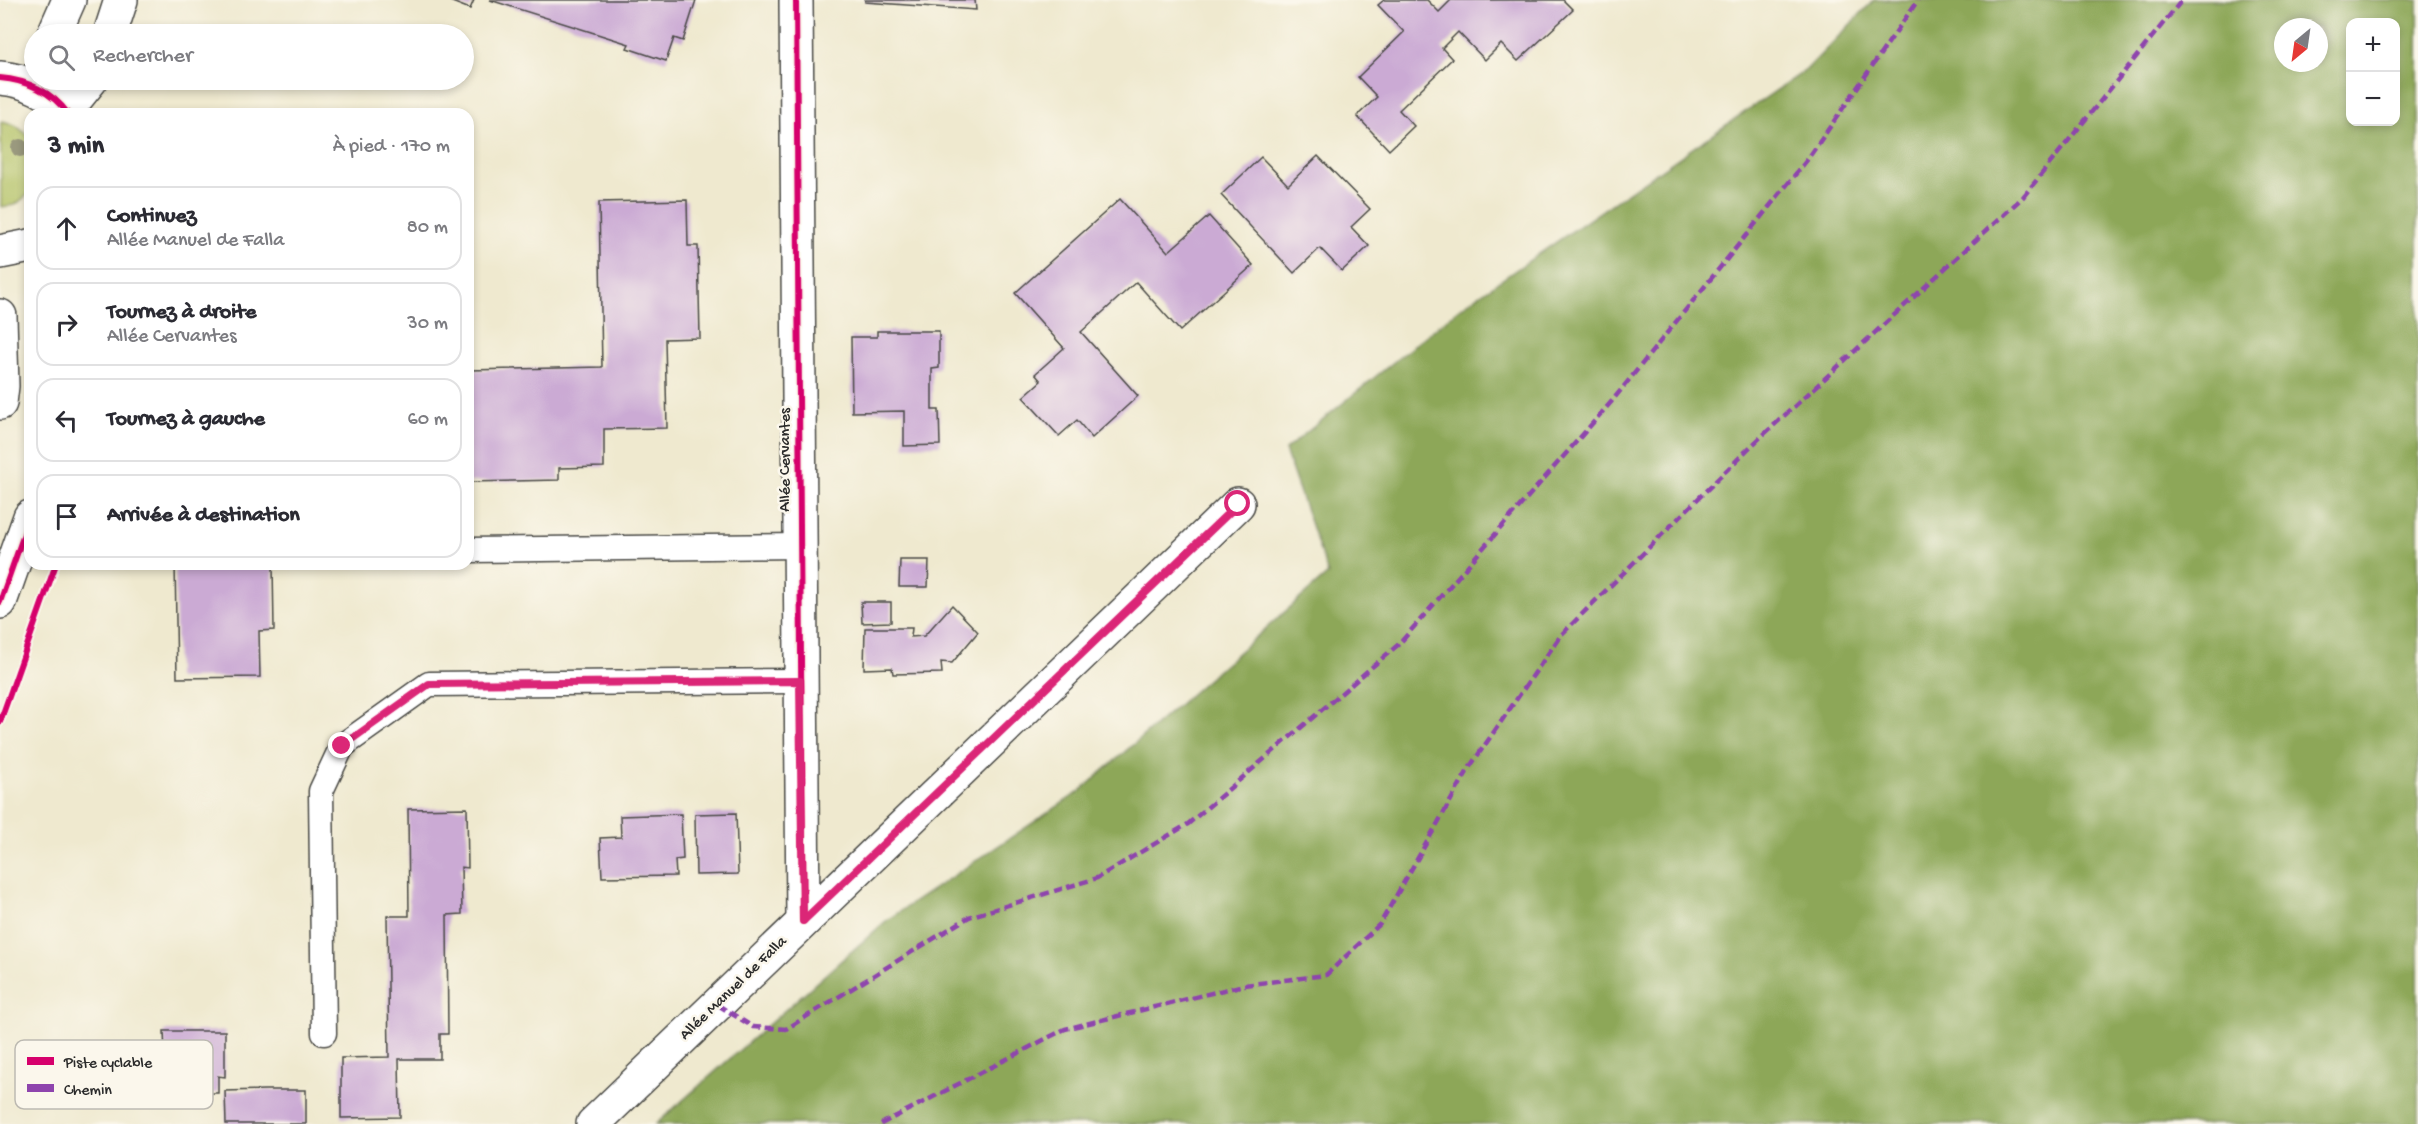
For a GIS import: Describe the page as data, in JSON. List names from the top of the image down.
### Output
{
  "streets": {
    "street": ["Allée Cervantes", "Allée Manuel de Falla"]
  },
  "crossings": [
    ["Allée Cervantes", "Allée Manuel de Falla"]
  ],
  "legend": ["Piste cyclable", "Chemin"],
  "north": "bottom left",
  "page": {
    "map_buttons": ["+", "−"],
    "search": "Rechercher",
    "heading": ["3 min", "À pied · 170 m"],
    "list": [
      ["Continuez", "Allée Manuel de Falla", "80 m"],
      ["Tournez à droite", "Allée Cervantes", "30 m"],
      ["Tournez à gauche", "60 m"],
      "Arrivée à destination"
    ]
  }
}
